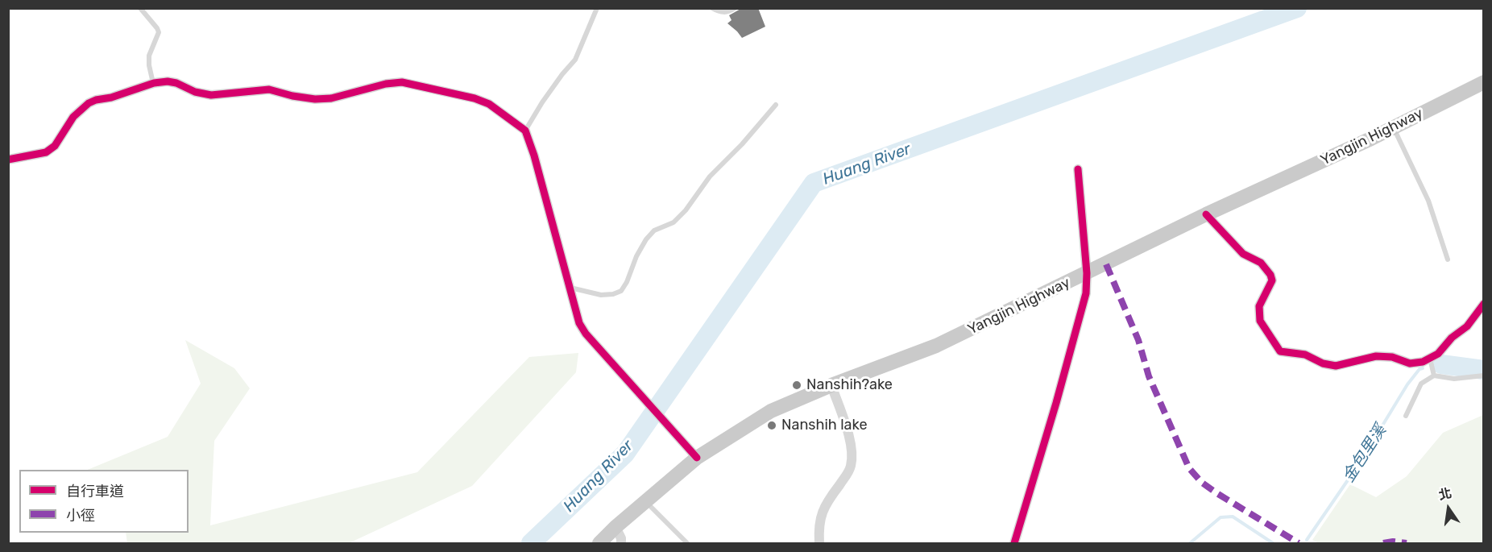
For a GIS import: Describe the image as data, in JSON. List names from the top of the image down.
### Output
{
  "streets": {
    "main road": ["Yangjin Highway"]
  },
  "water": ["Huang River", "金包里溪"],
  "places": ["Nanshih?ake", "Nanshih lake"],
  "legend": ["自行車道", "小徑"],
  "north": "top"
}
